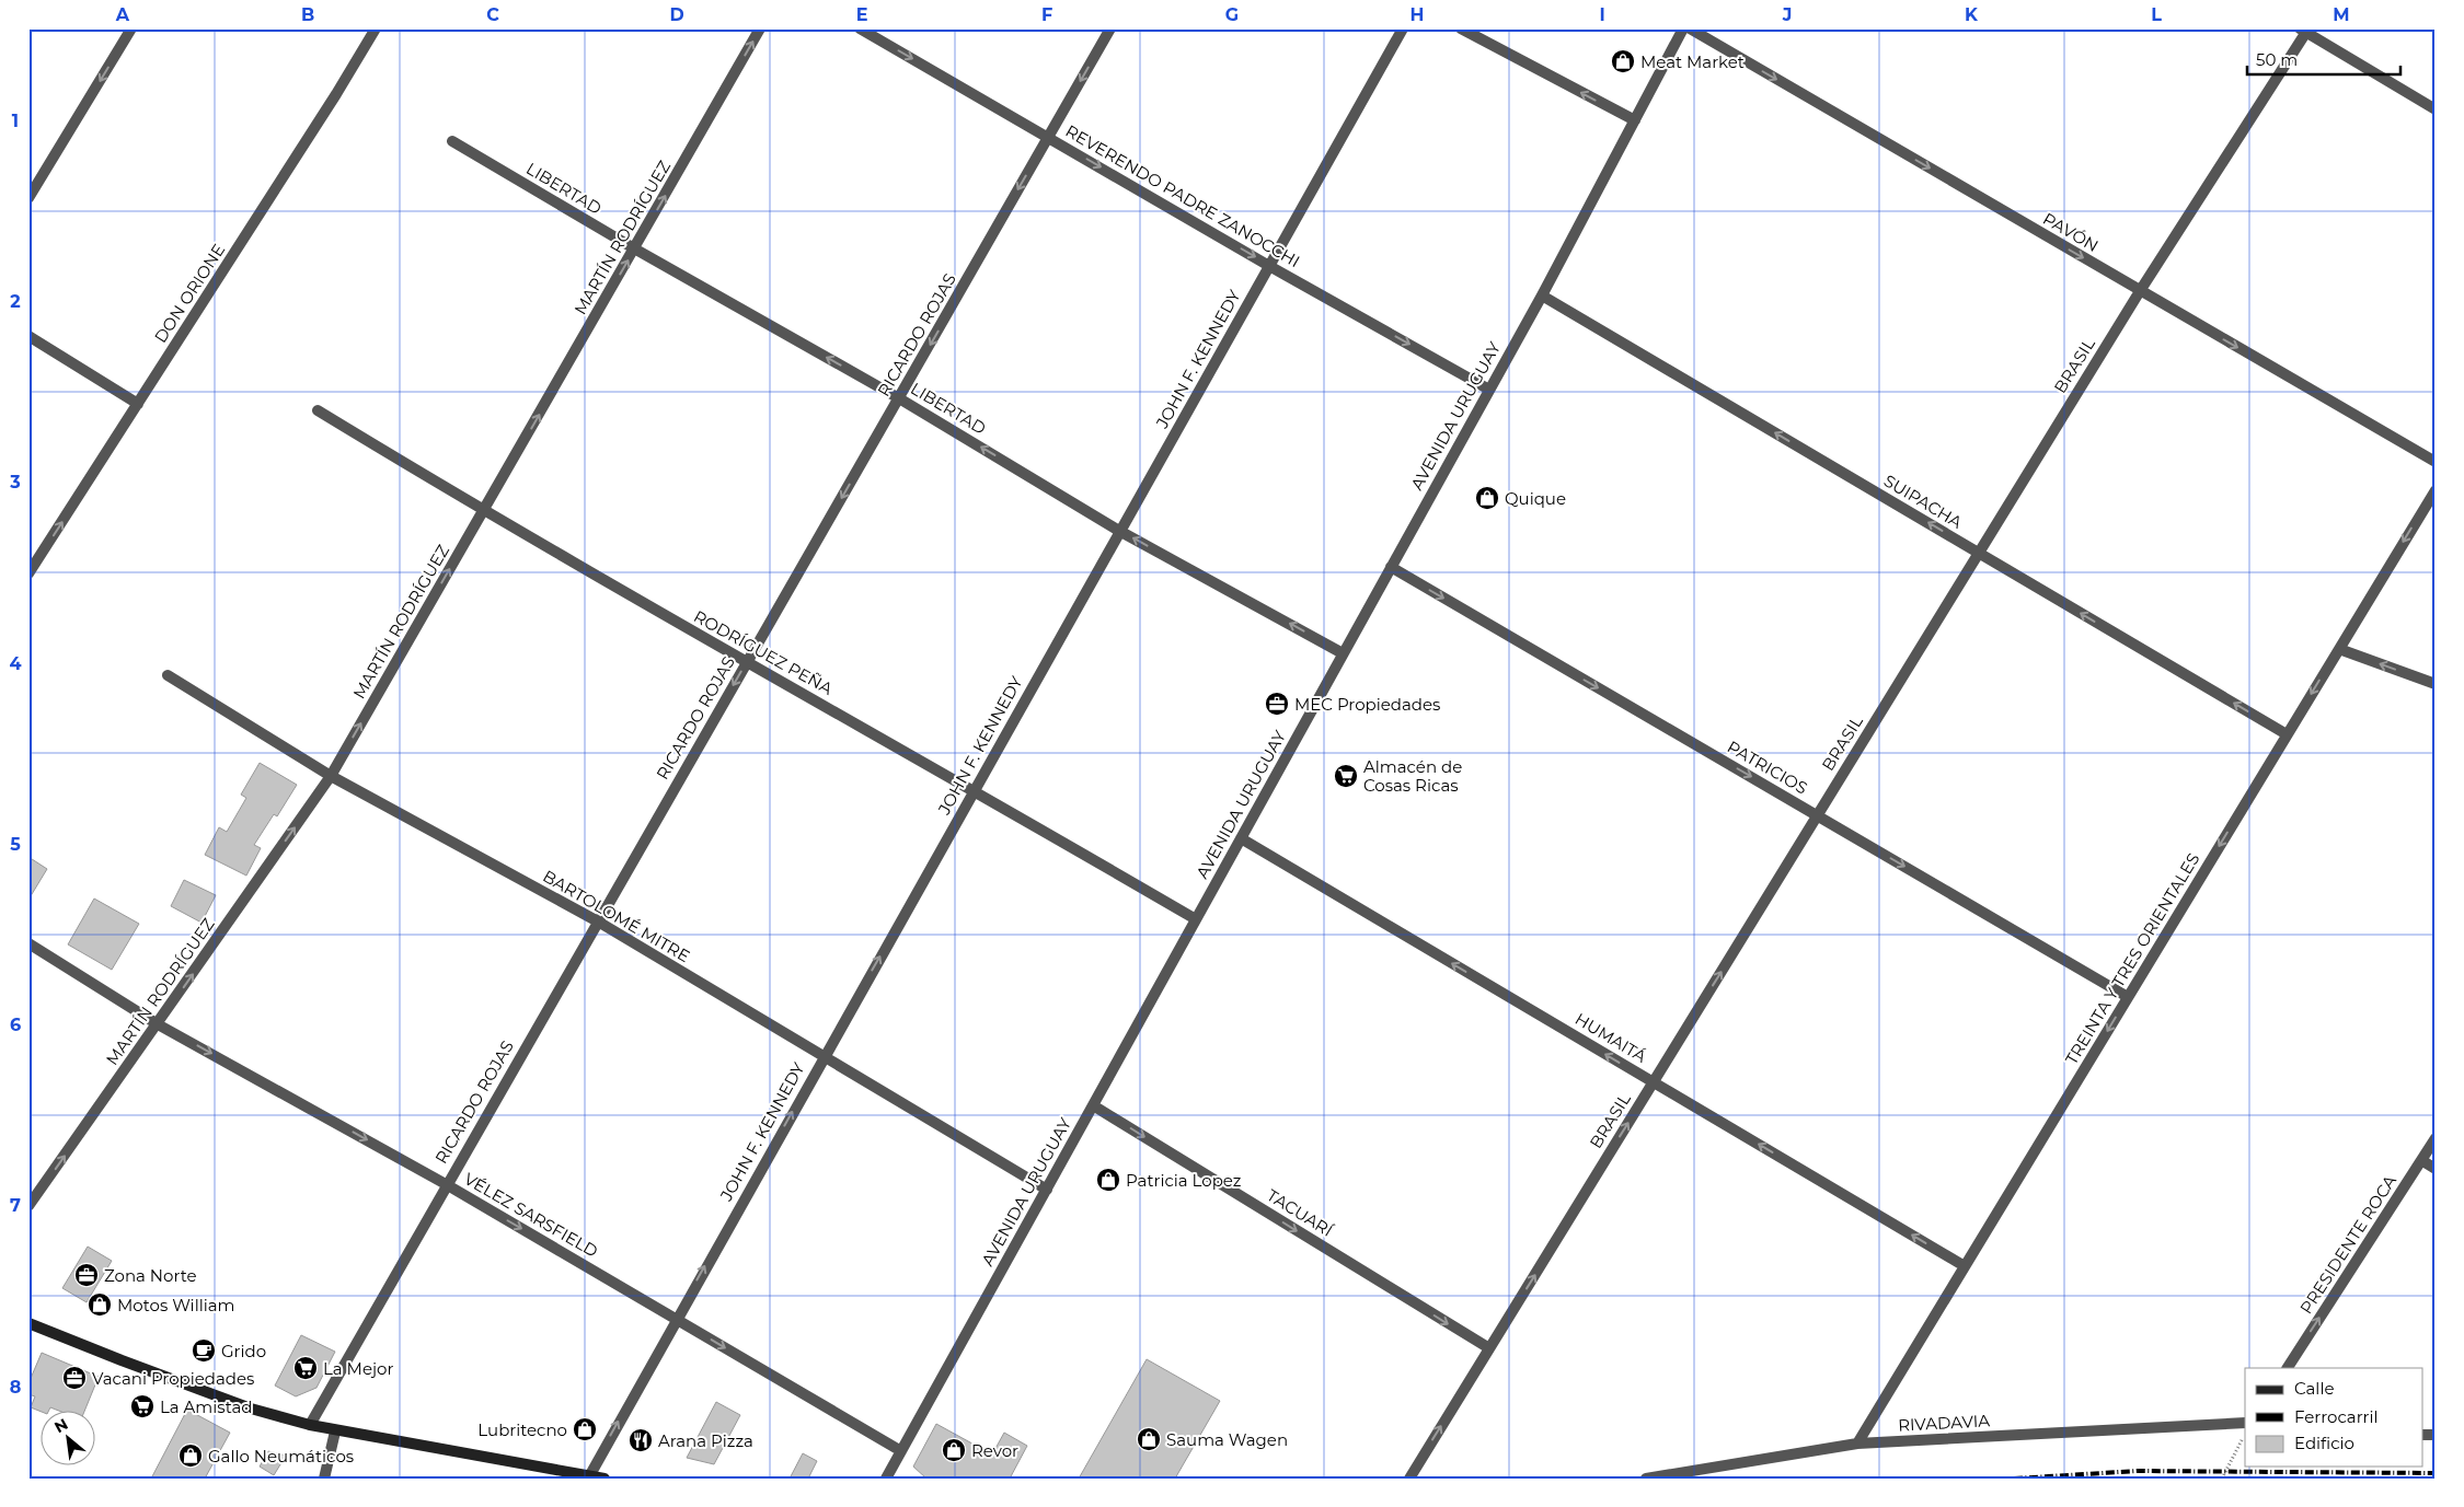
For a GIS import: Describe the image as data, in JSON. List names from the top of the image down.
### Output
{
  "streets": {
    "street": [
      "LIBERTAD",
      "REVERENDO PADRE ZANOCCHI",
      "PAVÓN",
      "MARTÍN RODRÍGUEZ",
      "DON ORIONE",
      "RICARDO ROJAS",
      "JOHN F. KENNEDY",
      "BRASIL",
      "AVENIDA URUGUAY",
      "SUIPACHA",
      "RODRÍGUEZ PEÑA",
      "PATRICIOS",
      "BARTOLOMÉ MITRE",
      "TREINTA Y TRES ORIENTALES",
      "HUMAITÁ",
      "TACUARÍ",
      "VÉLEZ SARSFIELD",
      "PRESIDENTE ROCA",
      "RIVADAVIA"
    ]
  },
  "crossings": [
    ["LIBERTAD", "MARTÍN RODRÍGUEZ"],
    ["LIBERTAD", "RICARDO ROJAS"],
    ["LIBERTAD", "JOHN F. KENNEDY"],
    ["LIBERTAD", "AVENIDA URUGUAY"],
    ["REVERENDO PADRE ZANOCCHI", "RICARDO ROJAS"],
    ["REVERENDO PADRE ZANOCCHI", "JOHN F. KENNEDY"],
    ["REVERENDO PADRE ZANOCCHI", "AVENIDA URUGUAY"],
    ["PAVÓN", "BRASIL"],
    ["MARTÍN RODRÍGUEZ", "RODRÍGUEZ PEÑA"],
    ["MARTÍN RODRÍGUEZ", "BARTOLOMÉ MITRE"],
    ["MARTÍN RODRÍGUEZ", "VÉLEZ SARSFIELD"],
    ["RICARDO ROJAS", "RODRÍGUEZ PEÑA"],
    ["RICARDO ROJAS", "BARTOLOMÉ MITRE"],
    ["RICARDO ROJAS", "VÉLEZ SARSFIELD"],
    ["JOHN F. KENNEDY", "RODRÍGUEZ PEÑA"],
    ["JOHN F. KENNEDY", "BARTOLOMÉ MITRE"],
    ["JOHN F. KENNEDY", "VÉLEZ SARSFIELD"],
    ["BRASIL", "SUIPACHA"],
    ["BRASIL", "PATRICIOS"],
    ["BRASIL", "HUMAITÁ"],
    ["BRASIL", "TACUARÍ"],
    ["AVENIDA URUGUAY", "SUIPACHA"],
    ["AVENIDA URUGUAY", "RODRÍGUEZ PEÑA"],
    ["AVENIDA URUGUAY", "PATRICIOS"],
    ["AVENIDA URUGUAY", "BARTOLOMÉ MITRE"],
    ["AVENIDA URUGUAY", "HUMAITÁ"],
    ["AVENIDA URUGUAY", "TACUARÍ"],
    ["AVENIDA URUGUAY", "VÉLEZ SARSFIELD"],
    ["SUIPACHA", "TREINTA Y TRES ORIENTALES"],
    ["PATRICIOS", "TREINTA Y TRES ORIENTALES"],
    ["TREINTA Y TRES ORIENTALES", "HUMAITÁ"],
    ["TREINTA Y TRES ORIENTALES", "RIVADAVIA"]
  ],
  "one_way": [
    "LIBERTAD",
    "REVERENDO PADRE ZANOCCHI",
    "PAVÓN",
    "MARTÍN RODRÍGUEZ",
    "RICARDO ROJAS",
    "JOHN F. KENNEDY",
    "BRASIL",
    "SUIPACHA",
    "PATRICIOS",
    "TREINTA Y TRES ORIENTALES",
    "HUMAITÁ",
    "TACUARÍ",
    "VÉLEZ SARSFIELD",
    "PRESIDENTE ROCA"
  ],
  "places": {
    "shop": [
      "Meat Market",
      "Quique",
      "Patricia Lopez",
      "Motos William",
      "Lubritecno",
      "Sauma Wagen",
      "Revor",
      "Gallo Neumáticos"
    ],
    "office": ["MEC Propiedades", "Zona Norte", "Vacani Propiedades"],
    "supermarket": ["Almacén de Cosas Ricas", "La Mejor", "La Amistad"],
    "cafe": ["Grido"],
    "restaurant": ["Arana Pizza"]
  },
  "legend": ["Calle", "Ferrocarril", "Edificio"],
  "scale_bar": "50 m",
  "north": "top left",
  "grid": {
    "columns": [
      "A",
      "B",
      "C",
      "D",
      "E",
      "F",
      "G",
      "H",
      "I",
      "J",
      "K",
      "L",
      "M"
    ],
    "rows": [
      "1",
      "2",
      "3",
      "4",
      "5",
      "6",
      "7",
      "8"
    ]
  }
}
